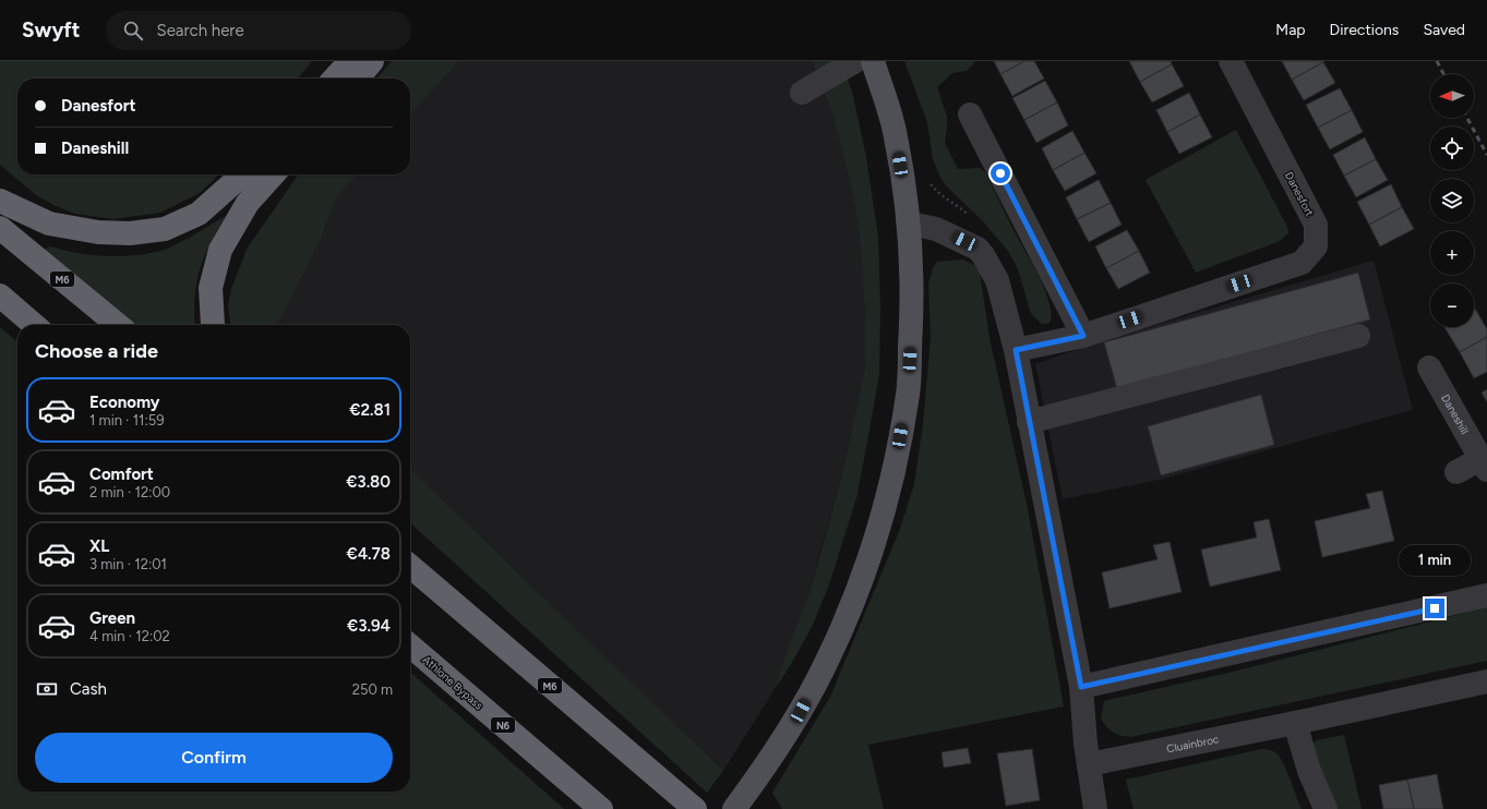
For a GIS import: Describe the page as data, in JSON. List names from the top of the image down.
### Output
{
  "streets": {
    "highway": ["M6", "Athlone Bypass", "N6"],
    "street": ["Danesfort", "Daneshill", "Cluainbroc"]
  },
  "north": "left",
  "page": {
    "header": "Swyft",
    "search": "Search here",
    "nav": ["Map", "Directions", "Saved"],
    "map_buttons": ["+", "−"],
    "banner": ["Danesfort", "Daneshill"],
    "heading": "Choose a ride",
    "list": [
      {
        "name": "Economy",
        "note": "1 min · 11:59",
        "value": "€2.81"
      },
      {
        "name": "Comfort",
        "note": "2 min · 12:00",
        "value": "€3.80"
      },
      {
        "name": "XL",
        "note": "3 min · 12:01",
        "value": "€4.78"
      },
      {
        "name": "Green",
        "note": "4 min · 12:02",
        "value": "€3.94"
      }
    ],
    "bubble": "1 min",
    "pay": ["Cash", "250 m"],
    "buttons": "Confirm"
  }
}
